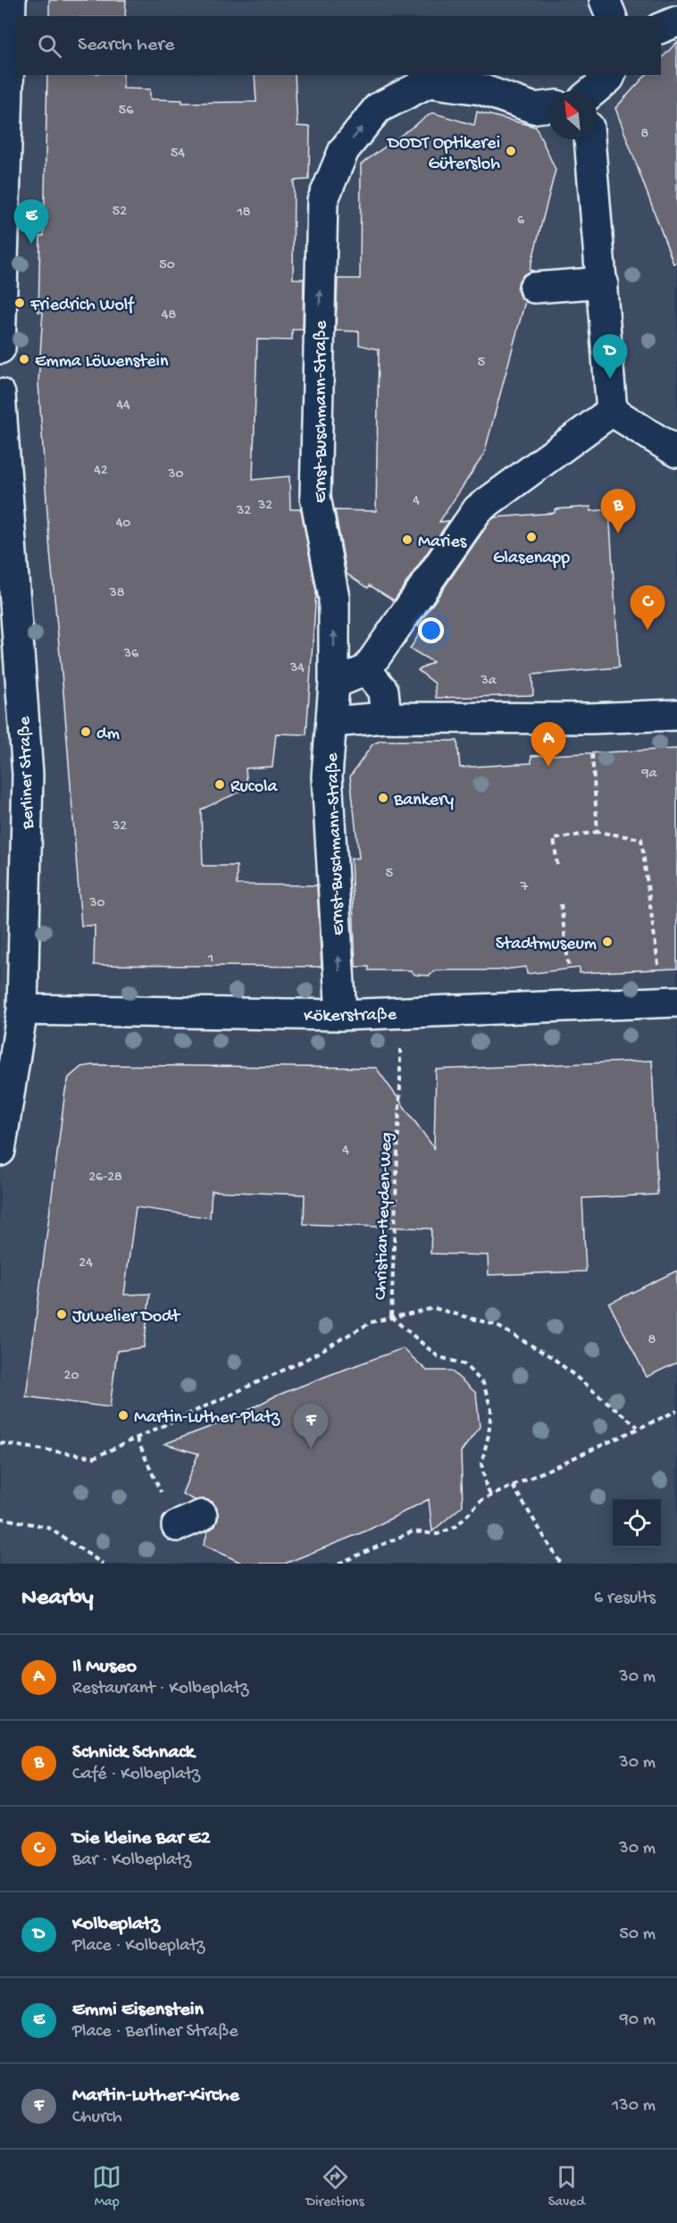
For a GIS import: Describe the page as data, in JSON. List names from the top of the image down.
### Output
{
  "streets": {
    "street": ["Ernst-Buschmann-Straße", "Berliner Straße", "Kökerstraße"],
    "path": ["Christian-Heyden-Weg"]
  },
  "crossings": [
    ["Ernst-Buschmann-Straße", "Kökerstraße"],
    ["Berliner Straße", "Kökerstraße"],
    ["Kökerstraße", "Christian-Heyden-Weg"]
  ],
  "one_way": ["Ernst-Buschmann-Straße"],
  "places": [
    "DODT Optikerei Gütersloh",
    "Friedrich Wolf",
    "Emma Löwenstein",
    "Glasenapp",
    "Maries",
    "dm",
    "Rucola",
    "Bankery",
    "Stadtmuseum",
    "Juwelier Dodt",
    "Martin-Luther-Platz"
  ],
  "house_numbers": [
    "56",
    "8",
    "54",
    "52",
    "18",
    "6",
    "50",
    "48",
    "5",
    "44",
    "42",
    "30",
    "4",
    "32",
    "32",
    "40",
    "38",
    "36",
    "34",
    "3a",
    "9a",
    "32",
    "5",
    "7",
    "30",
    "1",
    "4",
    "26-28",
    "24",
    "8",
    "20"
  ],
  "north": "top left",
  "page": {
    "search": "Search here",
    "pins": [
      "E",
      "D",
      "B",
      "C",
      "A",
      "F"
    ],
    "heading": ["Nearby", "6 results"],
    "list": [
      {
        "mark": "A",
        "name": "Il Museo",
        "note": "Restaurant · Kolbeplatz",
        "value": "30 m"
      },
      {
        "mark": "B",
        "name": "Schnick Schnack",
        "note": "Café · Kolbeplatz",
        "value": "30 m"
      },
      {
        "mark": "C",
        "name": "Die kleine Bar E2",
        "note": "Bar · Kolbeplatz",
        "value": "30 m"
      },
      {
        "mark": "D",
        "name": "Kolbeplatz",
        "note": "Place · Kolbeplatz",
        "value": "50 m"
      },
      {
        "mark": "E",
        "name": "Emmi Eisenstein",
        "note": "Place · Berliner Straße",
        "value": "90 m"
      },
      {
        "mark": "F",
        "name": "Martin-Luther-Kirche",
        "note": "Church",
        "value": "130 m"
      }
    ],
    "nav": ["Map", "Directions", "Saved"]
  }
}
